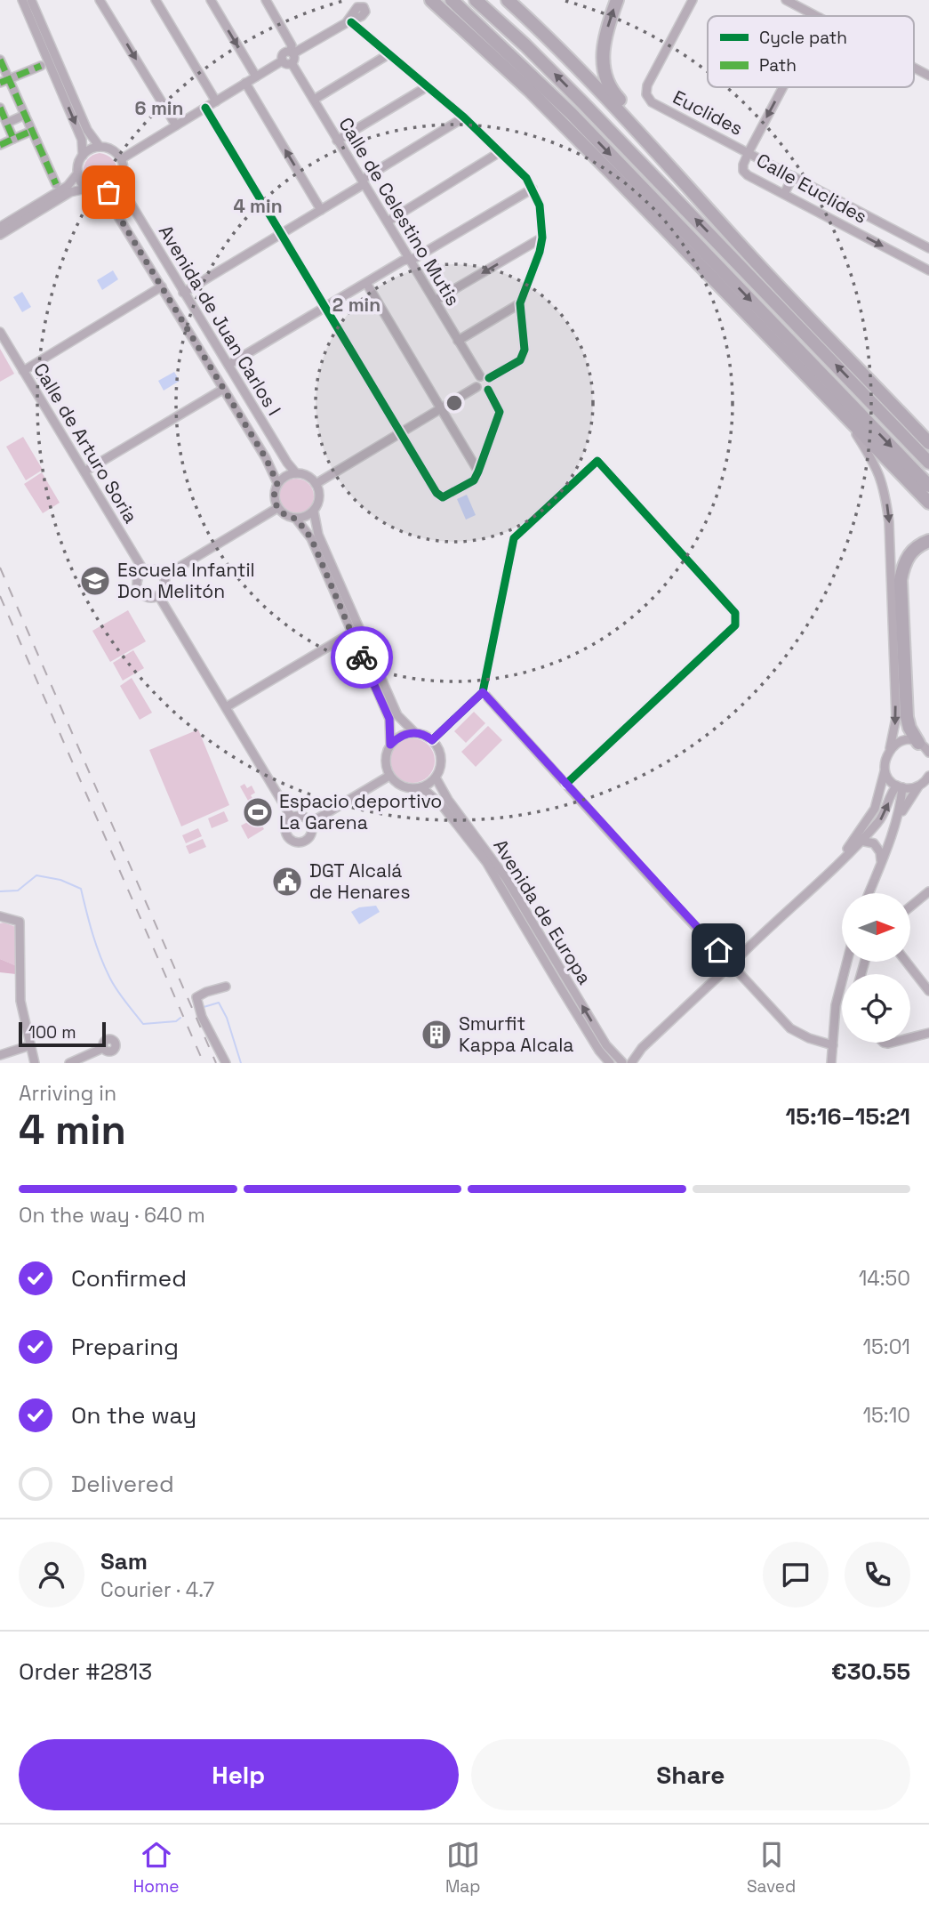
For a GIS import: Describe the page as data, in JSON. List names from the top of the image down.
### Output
{
  "streets": {
    "street": [
      "Euclides",
      "Calle Euclides",
      "Calle de Celestino Mutis",
      "Avenida de Juan Carlos I",
      "Calle de Arturo Soria",
      "Avenida de Europa"
    ]
  },
  "crossings": [
    ["Euclides", "Calle Euclides"]
  ],
  "places": {
    "school or university": ["Escuela Infantil Don Melitón"],
    "sports": ["Espacio deportivo La Garena"],
    "public building": ["DGT Alcalá de Henares"],
    "building": ["Smurfit Kappa Alcala"]
  },
  "legend": ["Cycle path", "Path"],
  "scale_bar": "100 m",
  "north": "right",
  "page": {
    "scale": "100 m",
    "heading": ["4 min", "Arriving in", "15:16–15:21"],
    "panel": [
      "Sam",
      "Courier · 4.7",
      "Order #2813",
      "€30.55"
    ],
    "bar": "On the way · 640 m",
    "list": [
      ["Confirmed", "14:50"],
      ["Preparing", "15:01"],
      ["On the way", "15:10"],
      "Delivered"
    ],
    "buttons": ["Help", "Share"],
    "tabs": ["Home", "Map", "Saved"]
  },
  "rings": ["6 min", "4 min", "2 min"]
}
